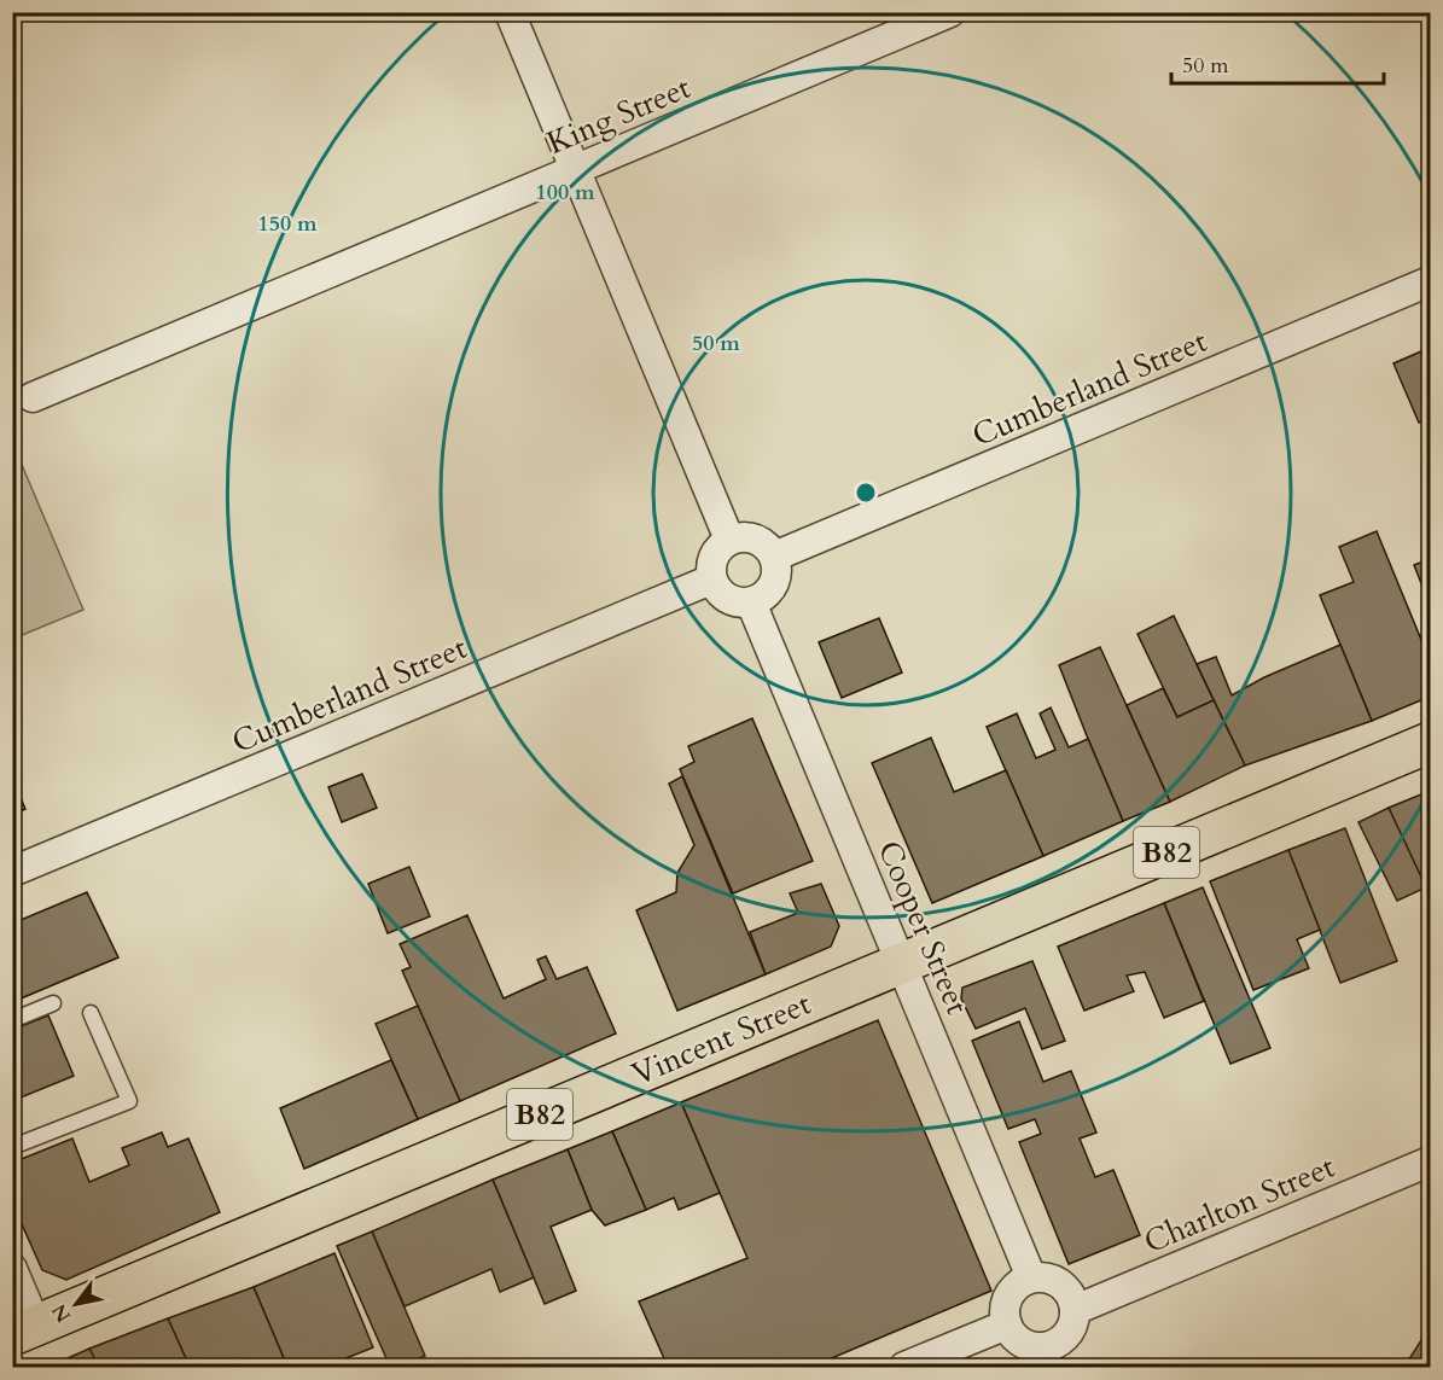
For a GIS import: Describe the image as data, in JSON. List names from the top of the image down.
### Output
{
  "streets": {
    "main road": ["B82", "Vincent Street"],
    "street": [
      "King Street",
      "Cumberland Street",
      "Cooper Street",
      "Charlton Street"
    ]
  },
  "crossings": [
    ["Cumberland Street", "Cooper Street"],
    ["Cooper Street", "Vincent Street"],
    ["Cooper Street", "Charlton Street"]
  ],
  "scale_bar": "50 m",
  "north": "bottom left",
  "rings": ["100 m", "150 m", "50 m"]
}
